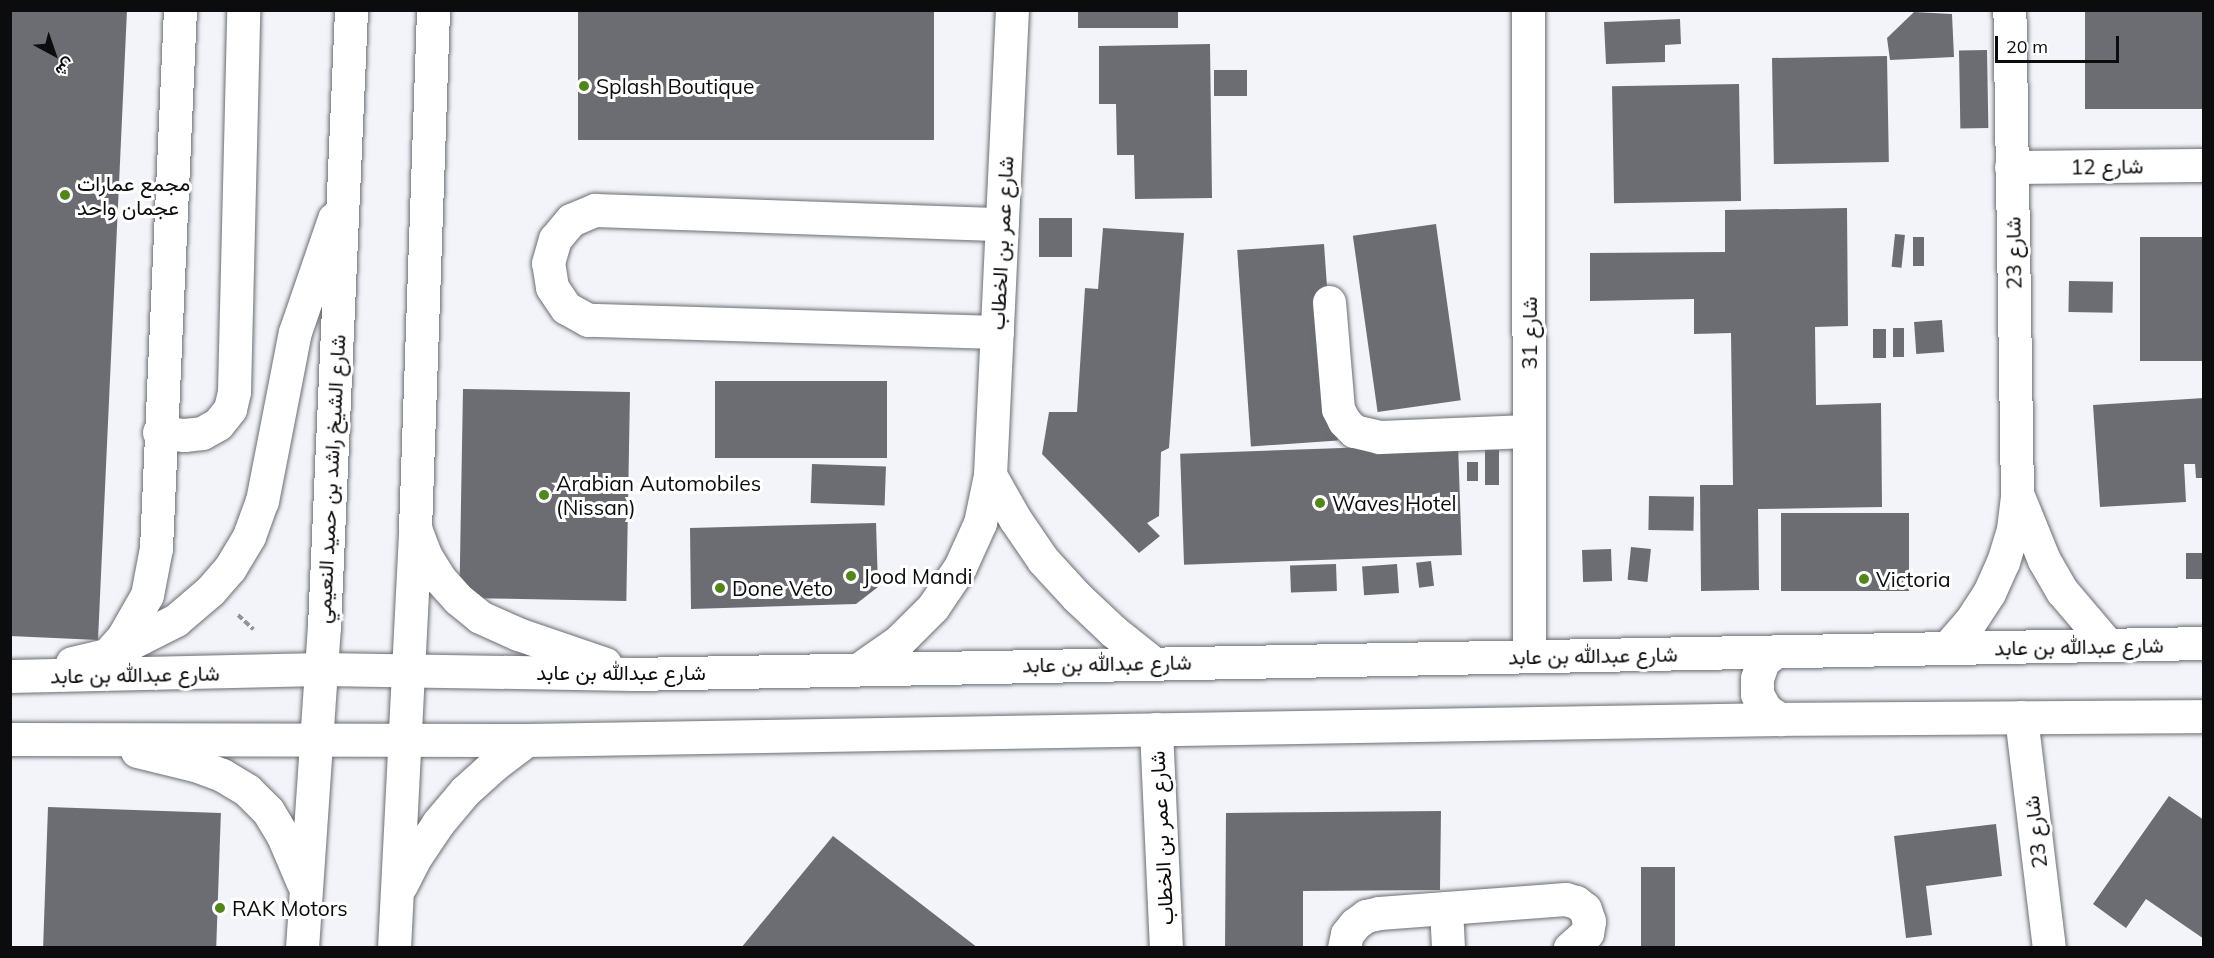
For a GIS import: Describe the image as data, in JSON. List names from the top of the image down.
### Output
{
  "streets": {
    "main road": [
      "شارع 12",
      "شارع عمر بن الخطاب",
      "شارع 23",
      "شارع 31",
      "شارع الشيخ راشد بن حميد النعيمي",
      "شارع عبدالله بن عابد"
    ]
  },
  "crossings": [
    ["شارع 12", "شارع 23"],
    ["شارع عمر بن الخطاب", "شارع عبدالله بن عابد"],
    ["شارع 23", "شارع عبدالله بن عابد"],
    ["شارع 31", "شارع عبدالله بن عابد"],
    ["شارع الشيخ راشد بن حميد النعيمي", "شارع عبدالله بن عابد"]
  ],
  "places": [
    "Splash Boutique",
    "مجمع عمارات عجمان واحد",
    "Arabian Automobiles (Nissan)",
    "Waves Hotel",
    "Jood Mandi",
    "Victoria",
    "Done Veto",
    "RAK Motors"
  ],
  "scale_bar": "20 m",
  "north": "bottom right"
}
